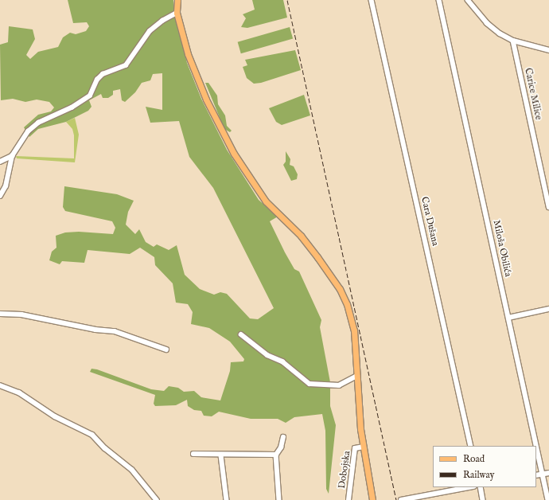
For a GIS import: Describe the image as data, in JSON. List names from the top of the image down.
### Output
{
  "streets": {
    "street": [
      "Carice Milice",
      "Cara Dušana",
      "Miloša Obilića",
      "Dobojska"
    ]
  },
  "legend": ["Road", "Railway"]
}
